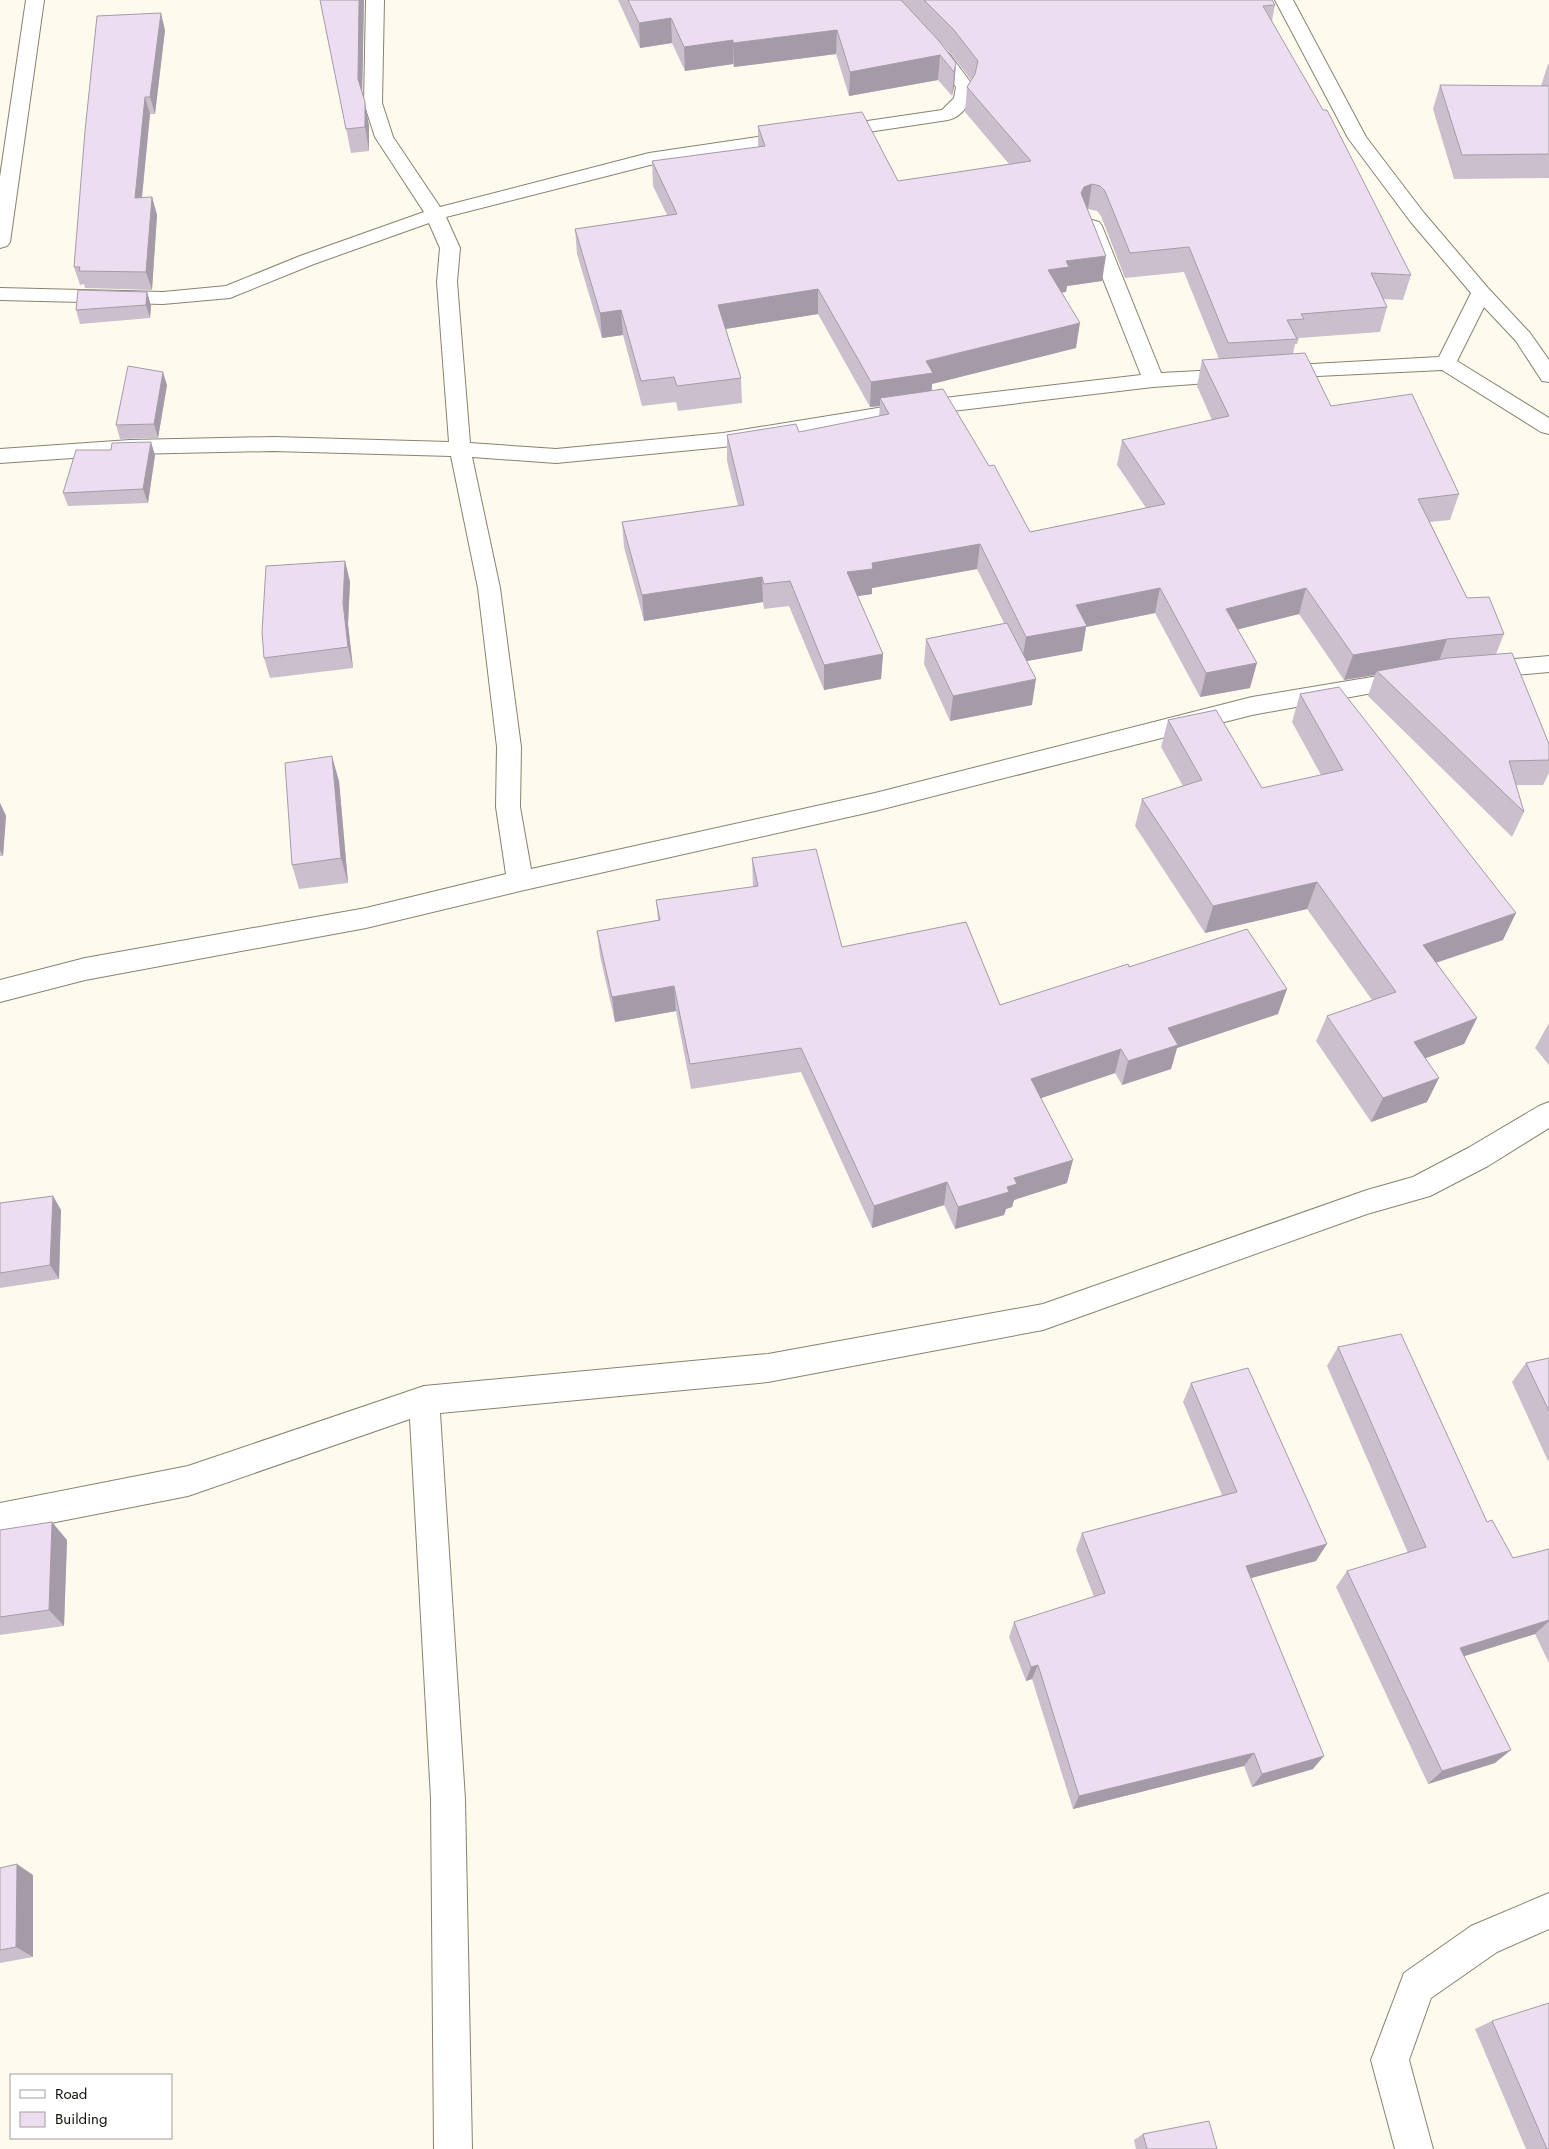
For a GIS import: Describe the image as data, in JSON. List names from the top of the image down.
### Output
{
  "legend": ["Road", "Building"]
}
